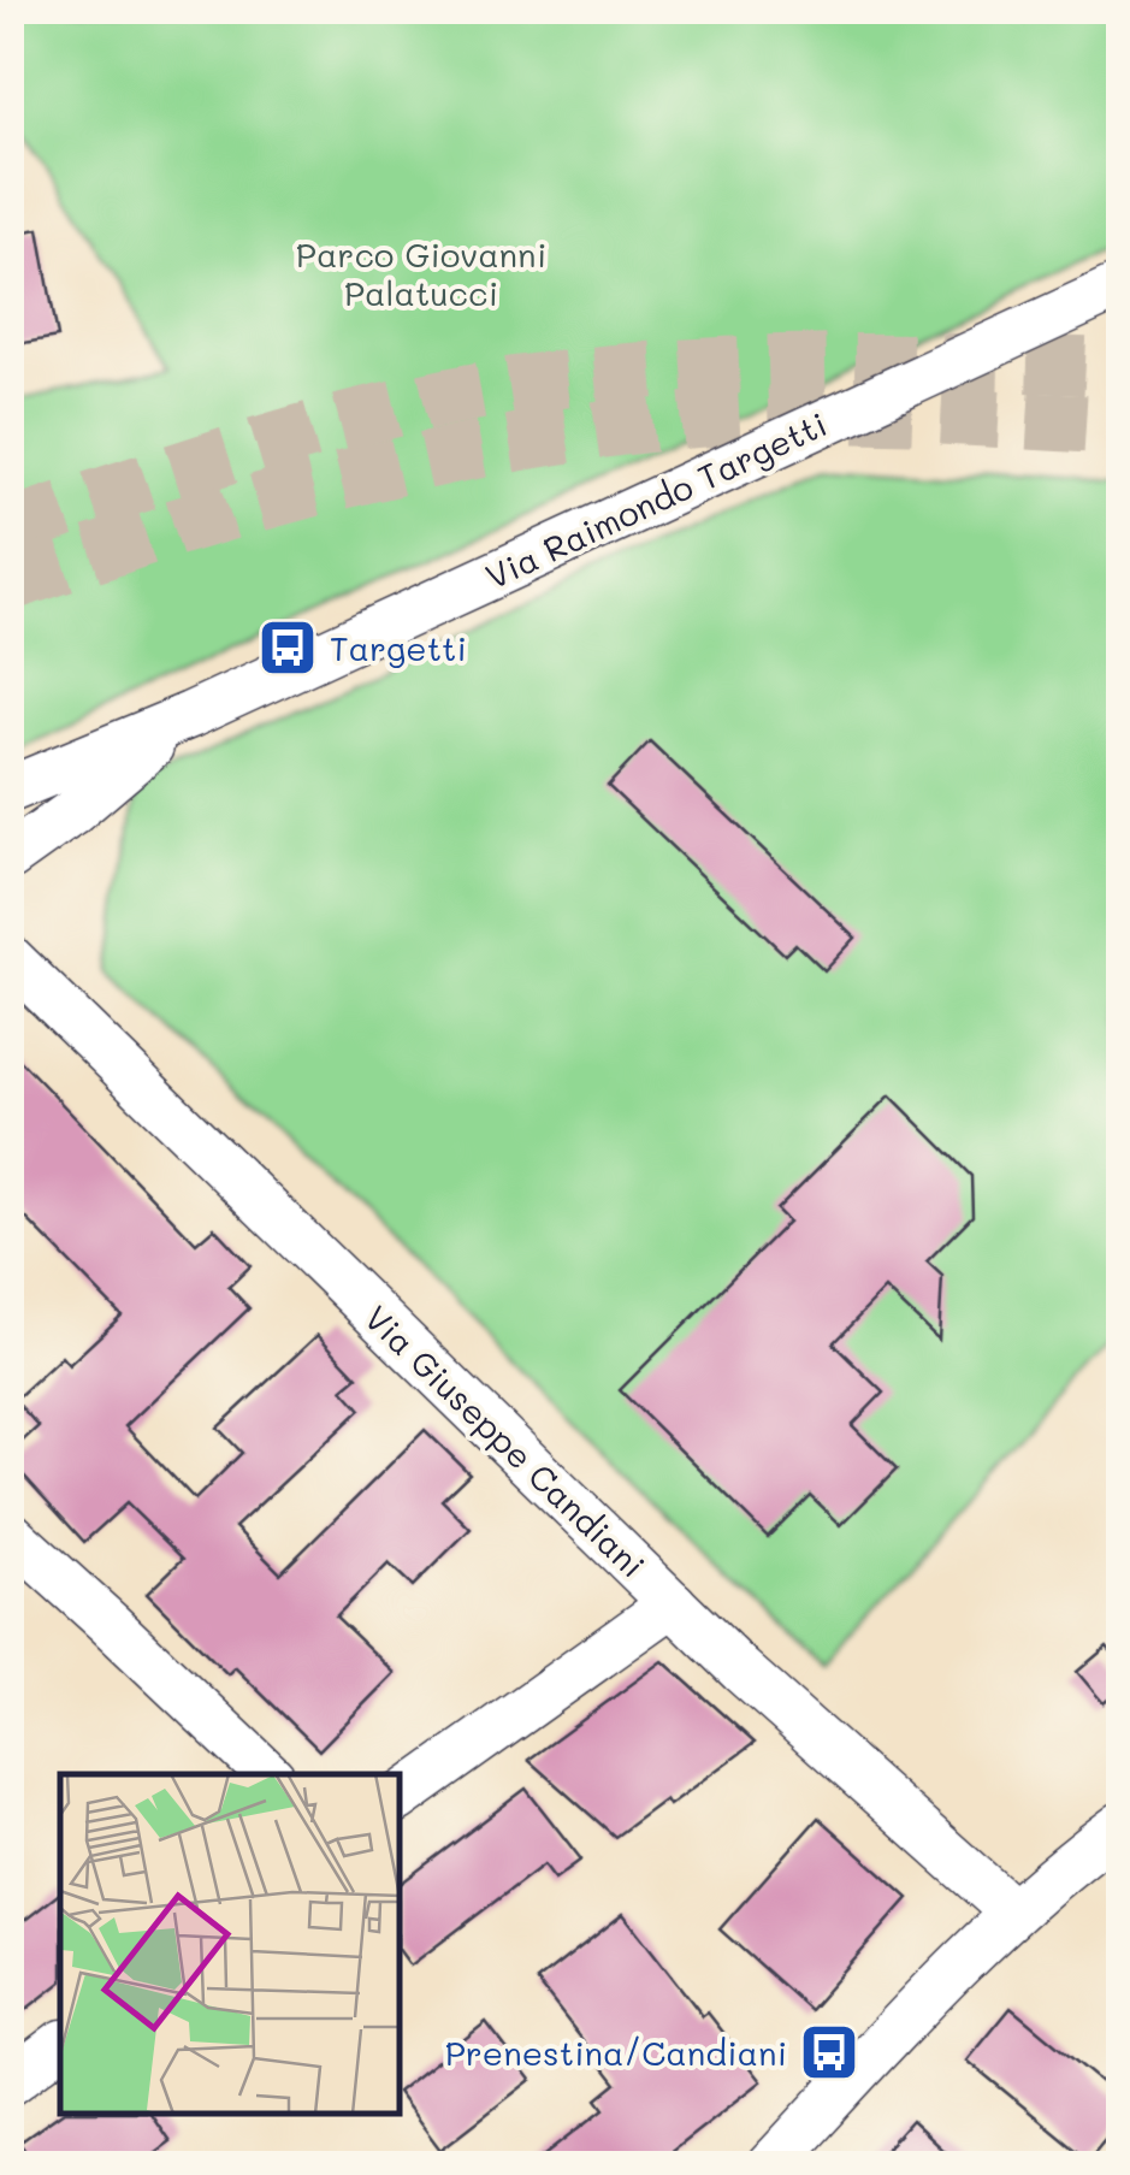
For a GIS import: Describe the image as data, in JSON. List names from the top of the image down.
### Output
{
  "streets": {
    "street": ["Via Raimondo Targetti", "Via Giuseppe Candiani"]
  },
  "parks": ["Parco Giovanni Palatucci"],
  "places": {
    "bus stop": ["Targetti", "Prenestina/Candiani"]
  }
}
